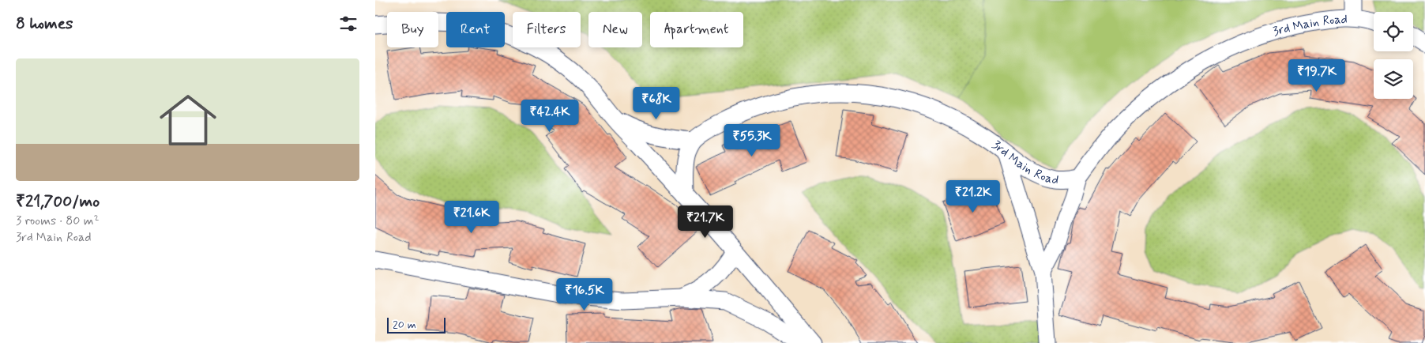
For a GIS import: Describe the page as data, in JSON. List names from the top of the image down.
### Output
{
  "streets": {
    "street": ["3rd Main Road"]
  },
  "scale_bar": "20 m",
  "page": {
    "heading": "8 homes",
    "chip": [
      "Buy",
      "Rent",
      "Filters",
      "New",
      "Apartment"
    ],
    "list": [
      {
        "name": "₹21,700/mo",
        "note": "3 rooms · 80 m² · 3rd Main Road"
      }
    ],
    "price": [
      "₹19.7K",
      "₹68K",
      "₹42.4K",
      "₹55.3K",
      "₹21.2K",
      "₹21.6K",
      "₹21.7K",
      "₹16.5K"
    ],
    "scale": "20 m"
  }
}
